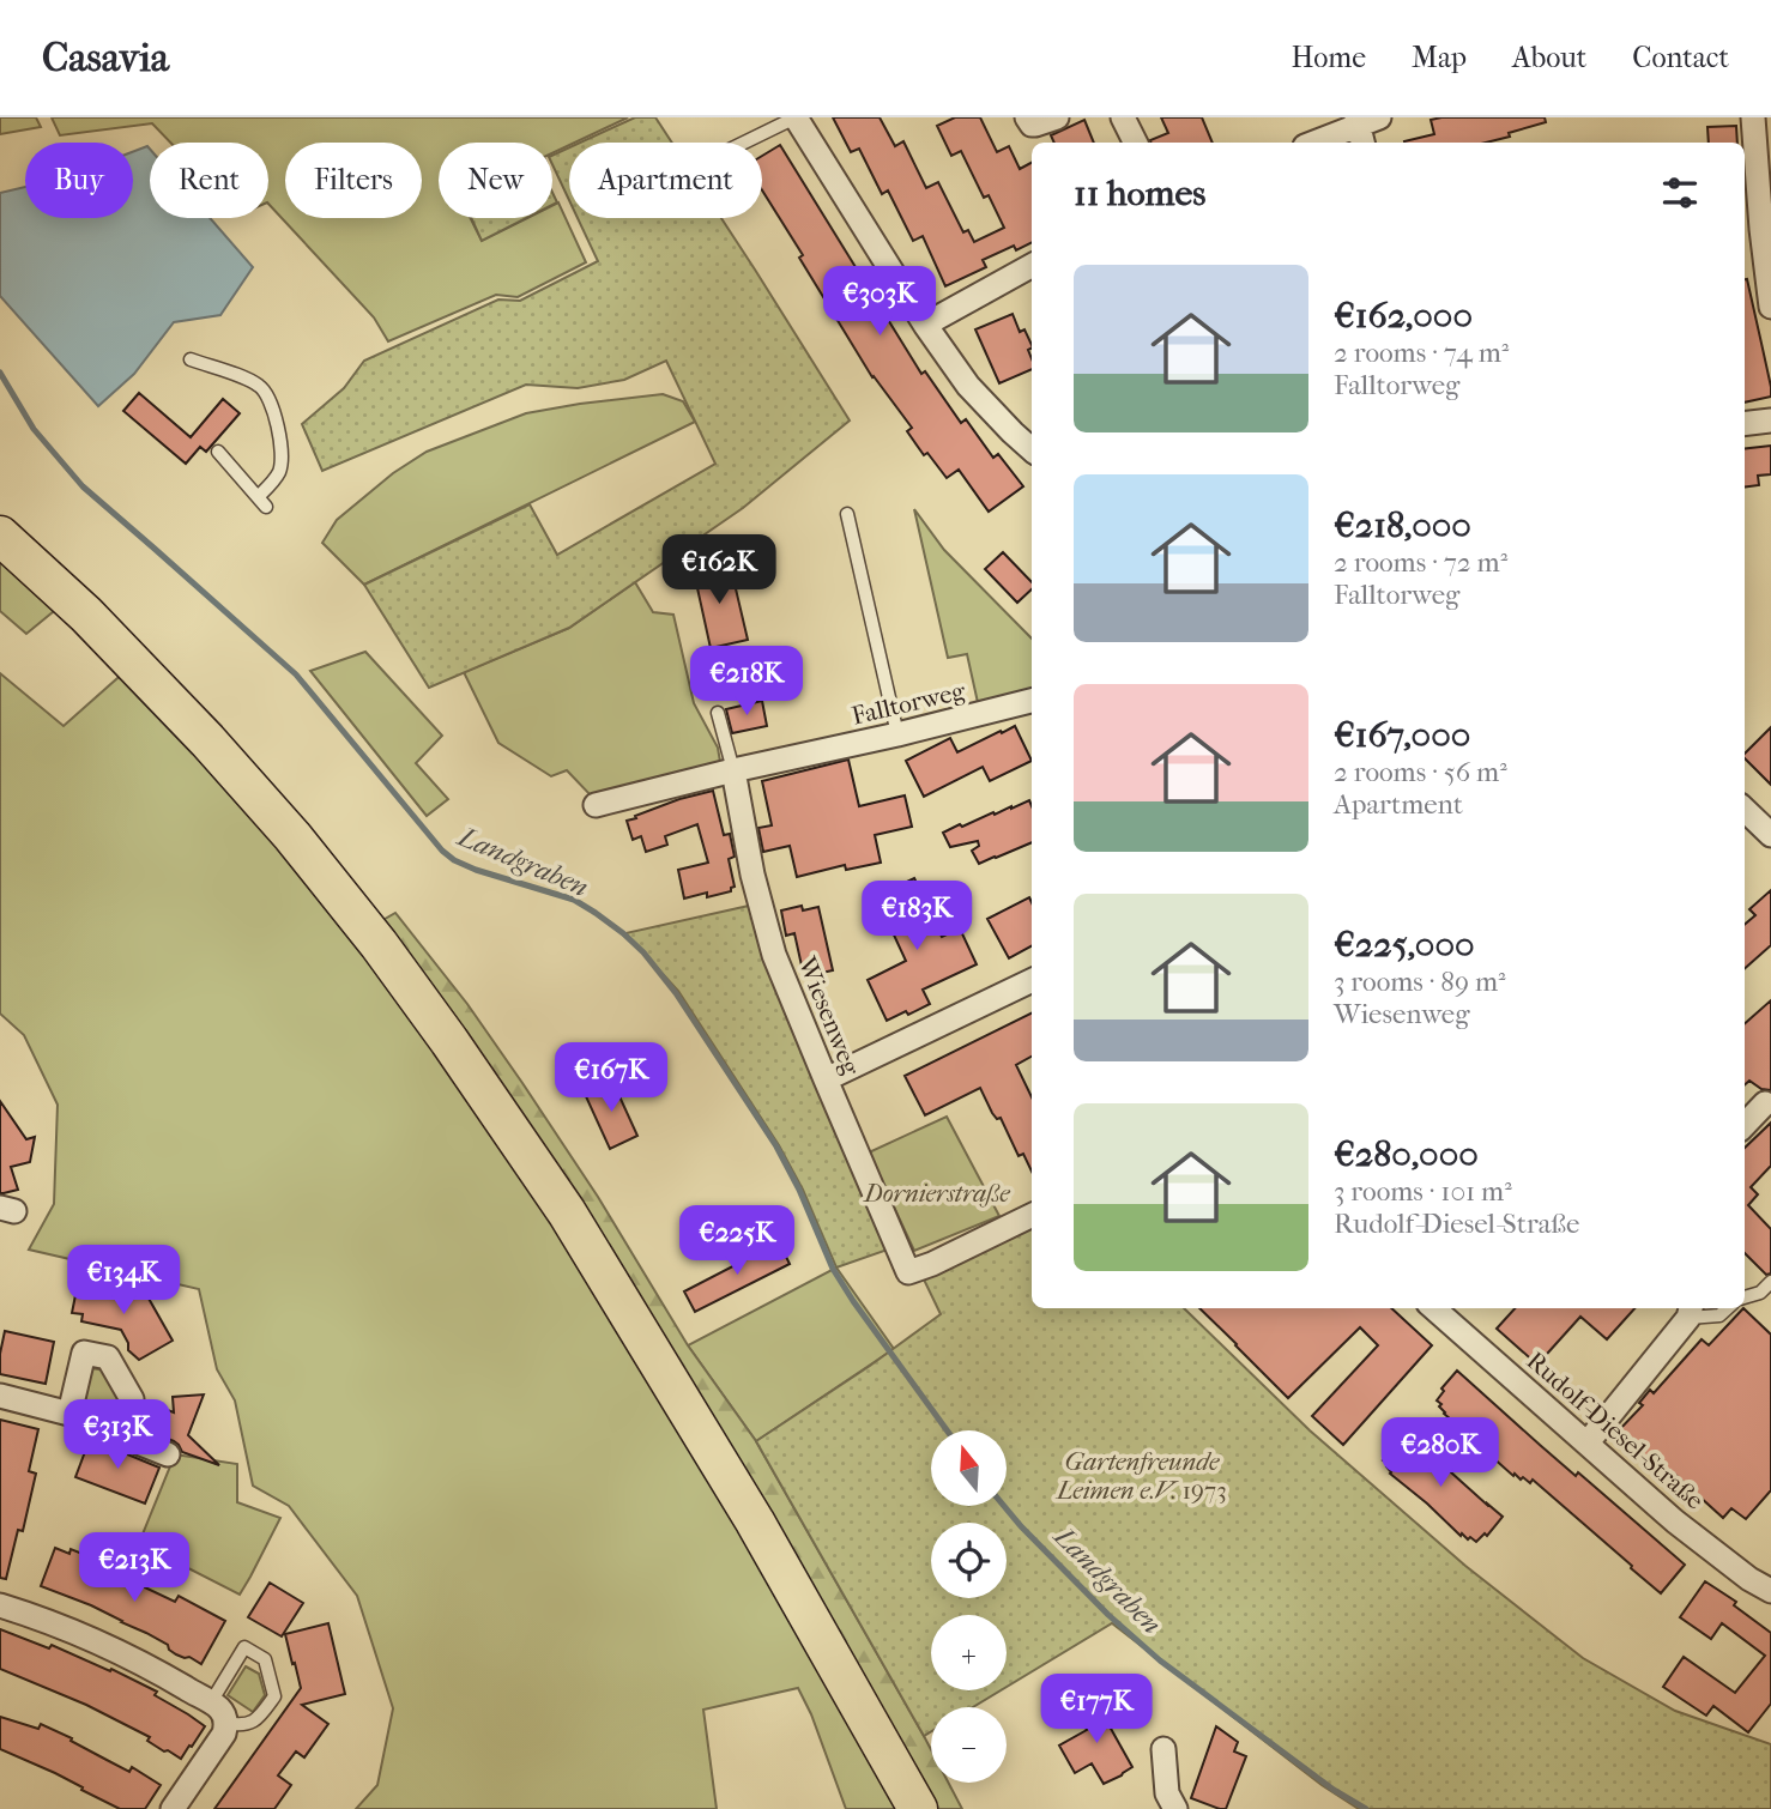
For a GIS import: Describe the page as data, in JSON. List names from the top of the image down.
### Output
{
  "streets": {
    "street": ["Falltorweg", "Wiesenweg", "Rudolf-Diesel-Straße"]
  },
  "crossings": [
    ["Falltorweg", "Wiesenweg"]
  ],
  "water": ["Landgraben"],
  "parks": ["Dornierstraße", "Gartenfreunde Leimen e.V. 1973"],
  "north": "top",
  "page": {
    "header": "Casavia",
    "nav": [
      "Home",
      "Map",
      "About",
      "Contact"
    ],
    "chip": [
      "Buy",
      "Rent",
      "Filters",
      "New",
      "Apartment"
    ],
    "heading": "11 homes",
    "list": [
      {
        "name": "€162,000",
        "note": "2 rooms · 74 m² · Falltorweg"
      },
      {
        "name": "€218,000",
        "note": "2 rooms · 72 m² · Falltorweg"
      },
      {
        "name": "€167,000",
        "note": "2 rooms · 56 m² · Apartment"
      },
      {
        "name": "€225,000",
        "note": "3 rooms · 89 m² · Wiesenweg"
      },
      {
        "name": "€280,000",
        "note": "3 rooms · 101 m² · Rudolf-Diesel-Straße"
      }
    ],
    "price": [
      "€303K",
      "€162K",
      "€218K",
      "€183K",
      "€167K",
      "€225K",
      "€134K",
      "€313K",
      "€280K",
      "€213K",
      "€177K"
    ],
    "map_buttons": ["+", "−"]
  }
}
